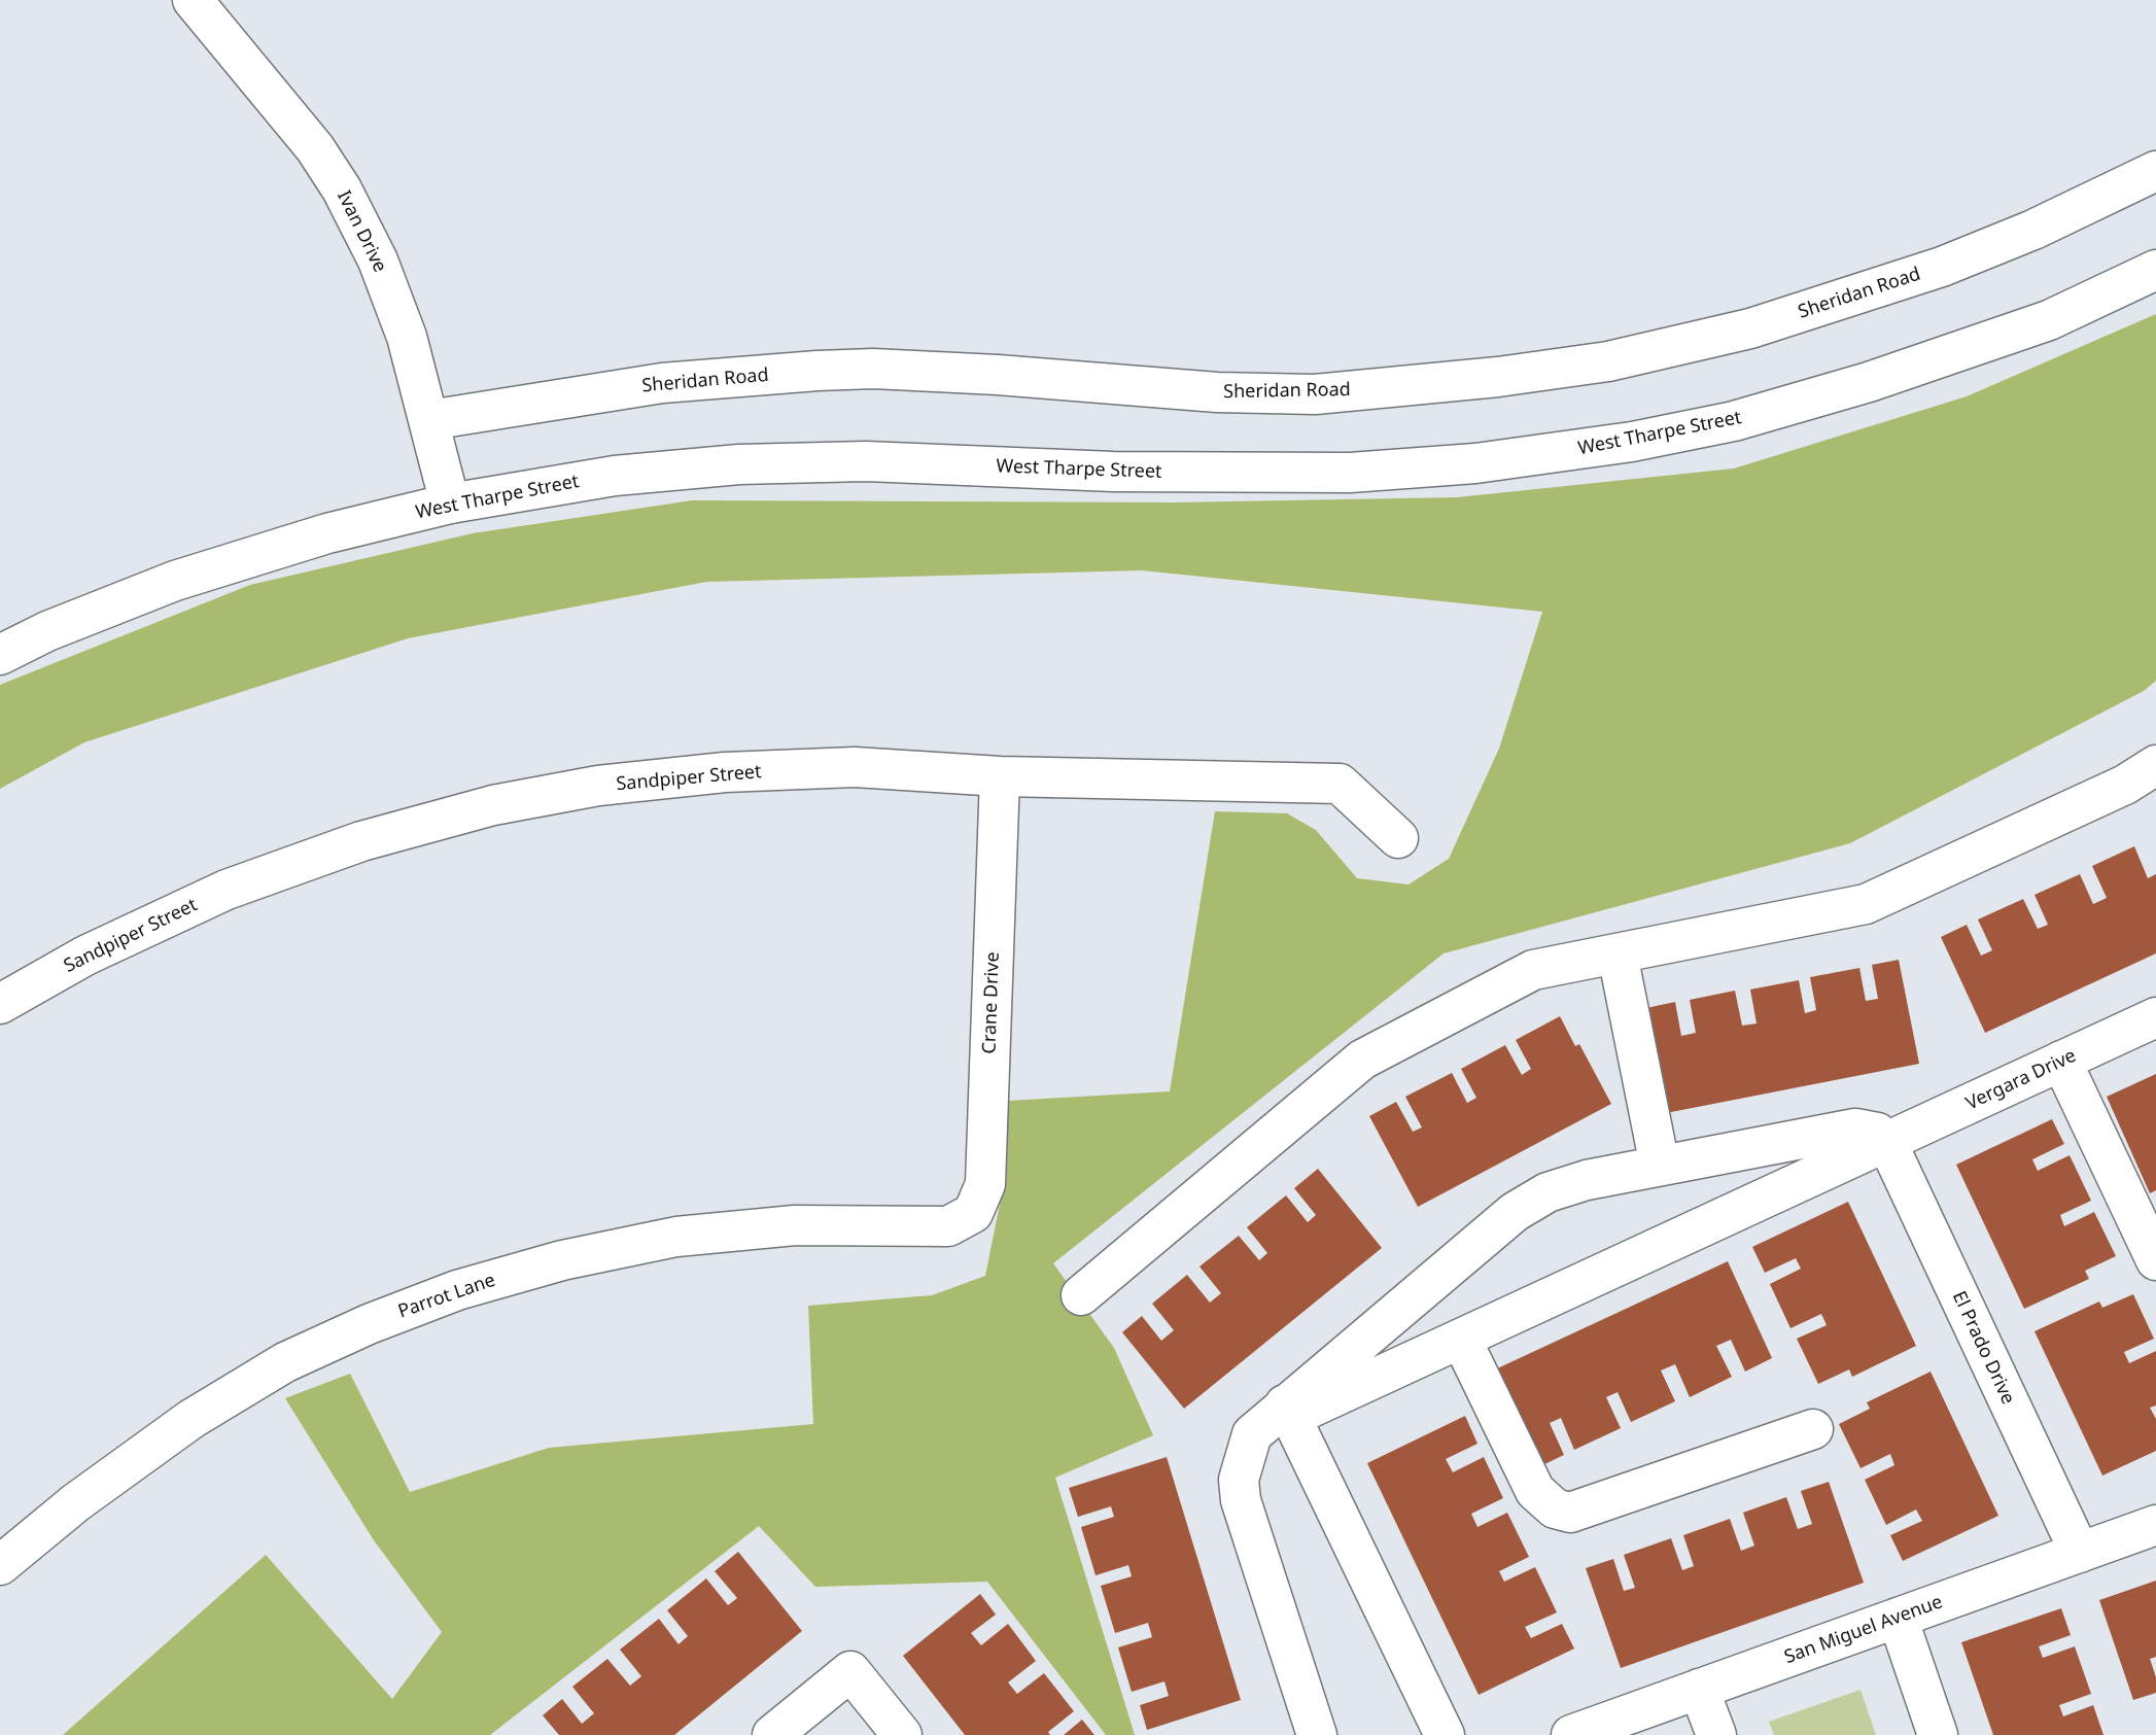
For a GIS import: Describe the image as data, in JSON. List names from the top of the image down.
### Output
{
  "streets": {
    "street": [
      "Ivan Drive",
      "Sheridan Road",
      "West Tharpe Street",
      "Sandpiper Street",
      "Crane Drive",
      "Vergara Drive",
      "Parrot Lane",
      "El Prado Drive",
      "San Miguel Avenue"
    ]
  },
  "crossings": [
    ["Ivan Drive", "Sheridan Road"],
    ["Ivan Drive", "West Tharpe Street"],
    ["Sandpiper Street", "Crane Drive"],
    ["Crane Drive", "Parrot Lane"],
    ["Vergara Drive", "El Prado Drive"],
    ["El Prado Drive", "San Miguel Avenue"]
  ]
}
